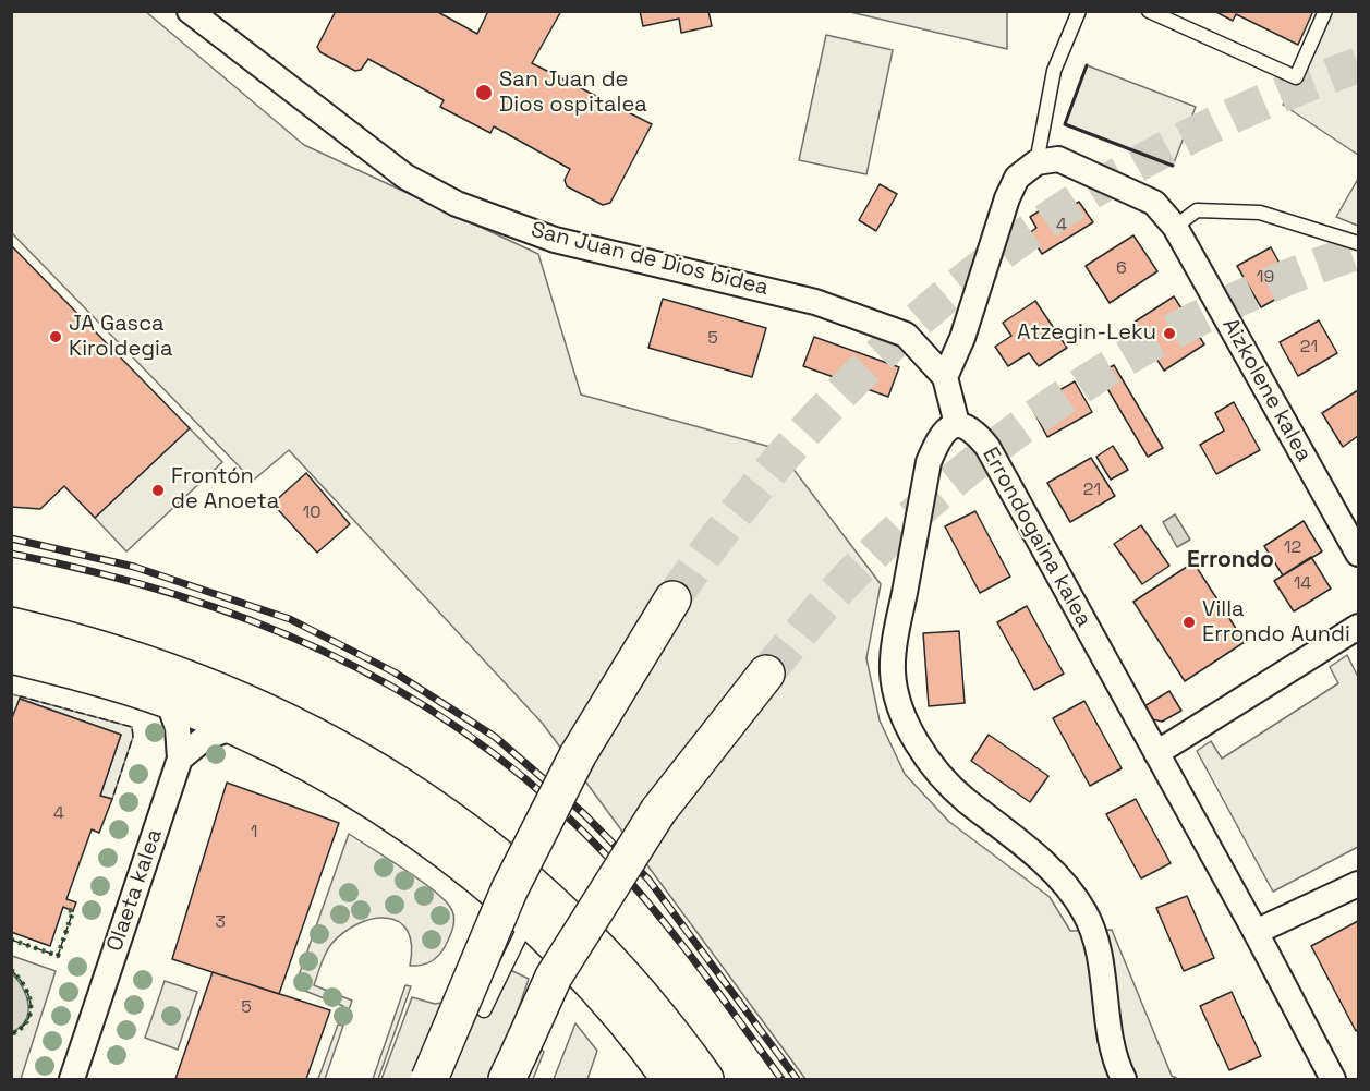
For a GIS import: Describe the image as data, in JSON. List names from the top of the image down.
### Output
{
  "streets": {
    "street": [
      "San Juan de Dios bidea",
      "Aizkolene kalea",
      "Errondogaina kalea",
      "Olaeta kalea"
    ]
  },
  "crossings": [
    ["San Juan de Dios bidea", "Errondogaina kalea"]
  ],
  "districts": ["Errondo"],
  "places": [
    "San Juan de Dios ospitalea",
    "Atzegin-Leku",
    "JA Gasca Kiroldegia",
    "Frontón de Anoeta",
    "Villa Errondo Aundi"
  ],
  "house_numbers": [
    "4",
    "6",
    "19",
    "5",
    "21",
    "21",
    "10",
    "12",
    "14",
    "4",
    "1",
    "3",
    "5"
  ]
}
